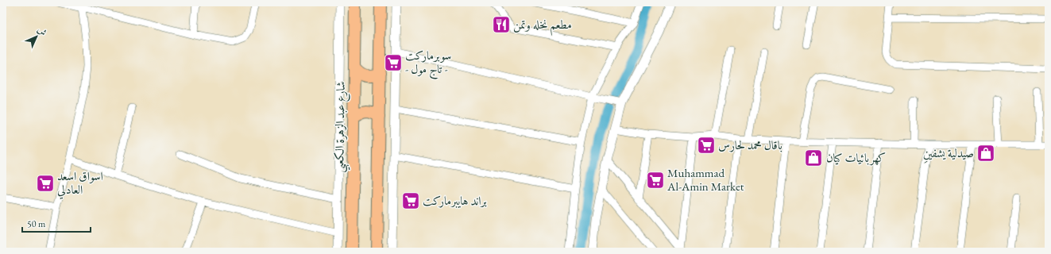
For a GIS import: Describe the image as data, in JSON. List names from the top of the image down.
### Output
{
  "streets": {
    "main road": ["شارع عبد الزهرة الكعبي"]
  },
  "places": {
    "restaurant": ["مطعم نخله وتمن"],
    "supermarket": [
      "سوبرماركت - تاج مول -",
      "باقال محمد لحارس",
      "Muhammad Al-Amin Market",
      "اسواق اسعد العادلي",
      "براند هايبرماركت"
    ],
    "shop": ["صيدلية يشفينِ", "كهربائيات كيان"]
  },
  "scale_bar": "50 m",
  "north": "top right"
}
